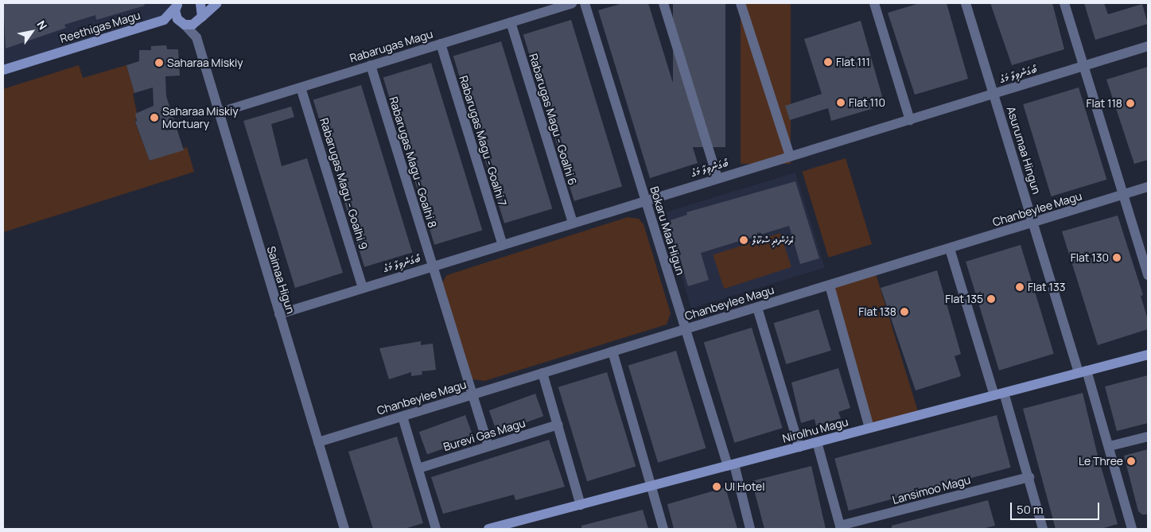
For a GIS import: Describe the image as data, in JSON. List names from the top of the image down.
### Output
{
  "streets": {
    "street": [
      "Reethigas Magu",
      "Rabarugas Magu",
      "ބޯގަންވިލާ މަގު",
      "Rabarugas Magu - Goalhi 6",
      "Rabarugas Magu - Goalhi 7",
      "Asurumaa Hingun",
      "Rabarugas Magu - Goalhi 8",
      "Rabarugas Magu - Goalhi 9",
      "Chanbeylee Magu",
      "Bokaru Maa Higun",
      "Saimaa Higun",
      "Nirolhu Magu",
      "Burevi Gas Magu",
      "Lansimoo Magu"
    ]
  },
  "crossings": [
    ["Rabarugas Magu", "Rabarugas Magu - Goalhi 6"],
    ["Rabarugas Magu", "Rabarugas Magu - Goalhi 7"],
    ["Rabarugas Magu", "Rabarugas Magu - Goalhi 8"],
    ["Rabarugas Magu", "Rabarugas Magu - Goalhi 9"],
    ["Rabarugas Magu", "Saimaa Higun"],
    ["ބޯގަންވިލާ މަގު", "Rabarugas Magu - Goalhi 6"],
    ["ބޯގަންވިލާ މަގު", "Rabarugas Magu - Goalhi 7"],
    ["ބޯގަންވިލާ މަގު", "Asurumaa Hingun"],
    ["ބޯގަންވިލާ މަގު", "Rabarugas Magu - Goalhi 8"],
    ["ބޯގަންވިލާ މަގު", "Rabarugas Magu - Goalhi 9"],
    ["ބޯގަންވިލާ މަގު", "Bokaru Maa Higun"],
    ["ބޯގަންވިލާ މަގު", "Saimaa Higun"],
    ["Asurumaa Hingun", "Chanbeylee Magu"],
    ["Asurumaa Hingun", "Nirolhu Magu"],
    ["Rabarugas Magu - Goalhi 8", "Chanbeylee Magu"],
    ["Rabarugas Magu - Goalhi 8", "Burevi Gas Magu"],
    ["Chanbeylee Magu", "Bokaru Maa Higun"],
    ["Chanbeylee Magu", "Saimaa Higun"],
    ["Bokaru Maa Higun", "Nirolhu Magu"]
  ],
  "places": [
    "Flat 111",
    "Saharaa Miskiy",
    "Flat 110",
    "Flat 118",
    "Saharaa Miskiy Mortuary",
    "ރެހެންދި ސްކޫލް",
    "Flat 130",
    "Flat 133",
    "Flat 135",
    "Flat 138",
    "Le Three",
    "UI Hotel"
  ],
  "scale_bar": "50 m",
  "north": "top right"
}
